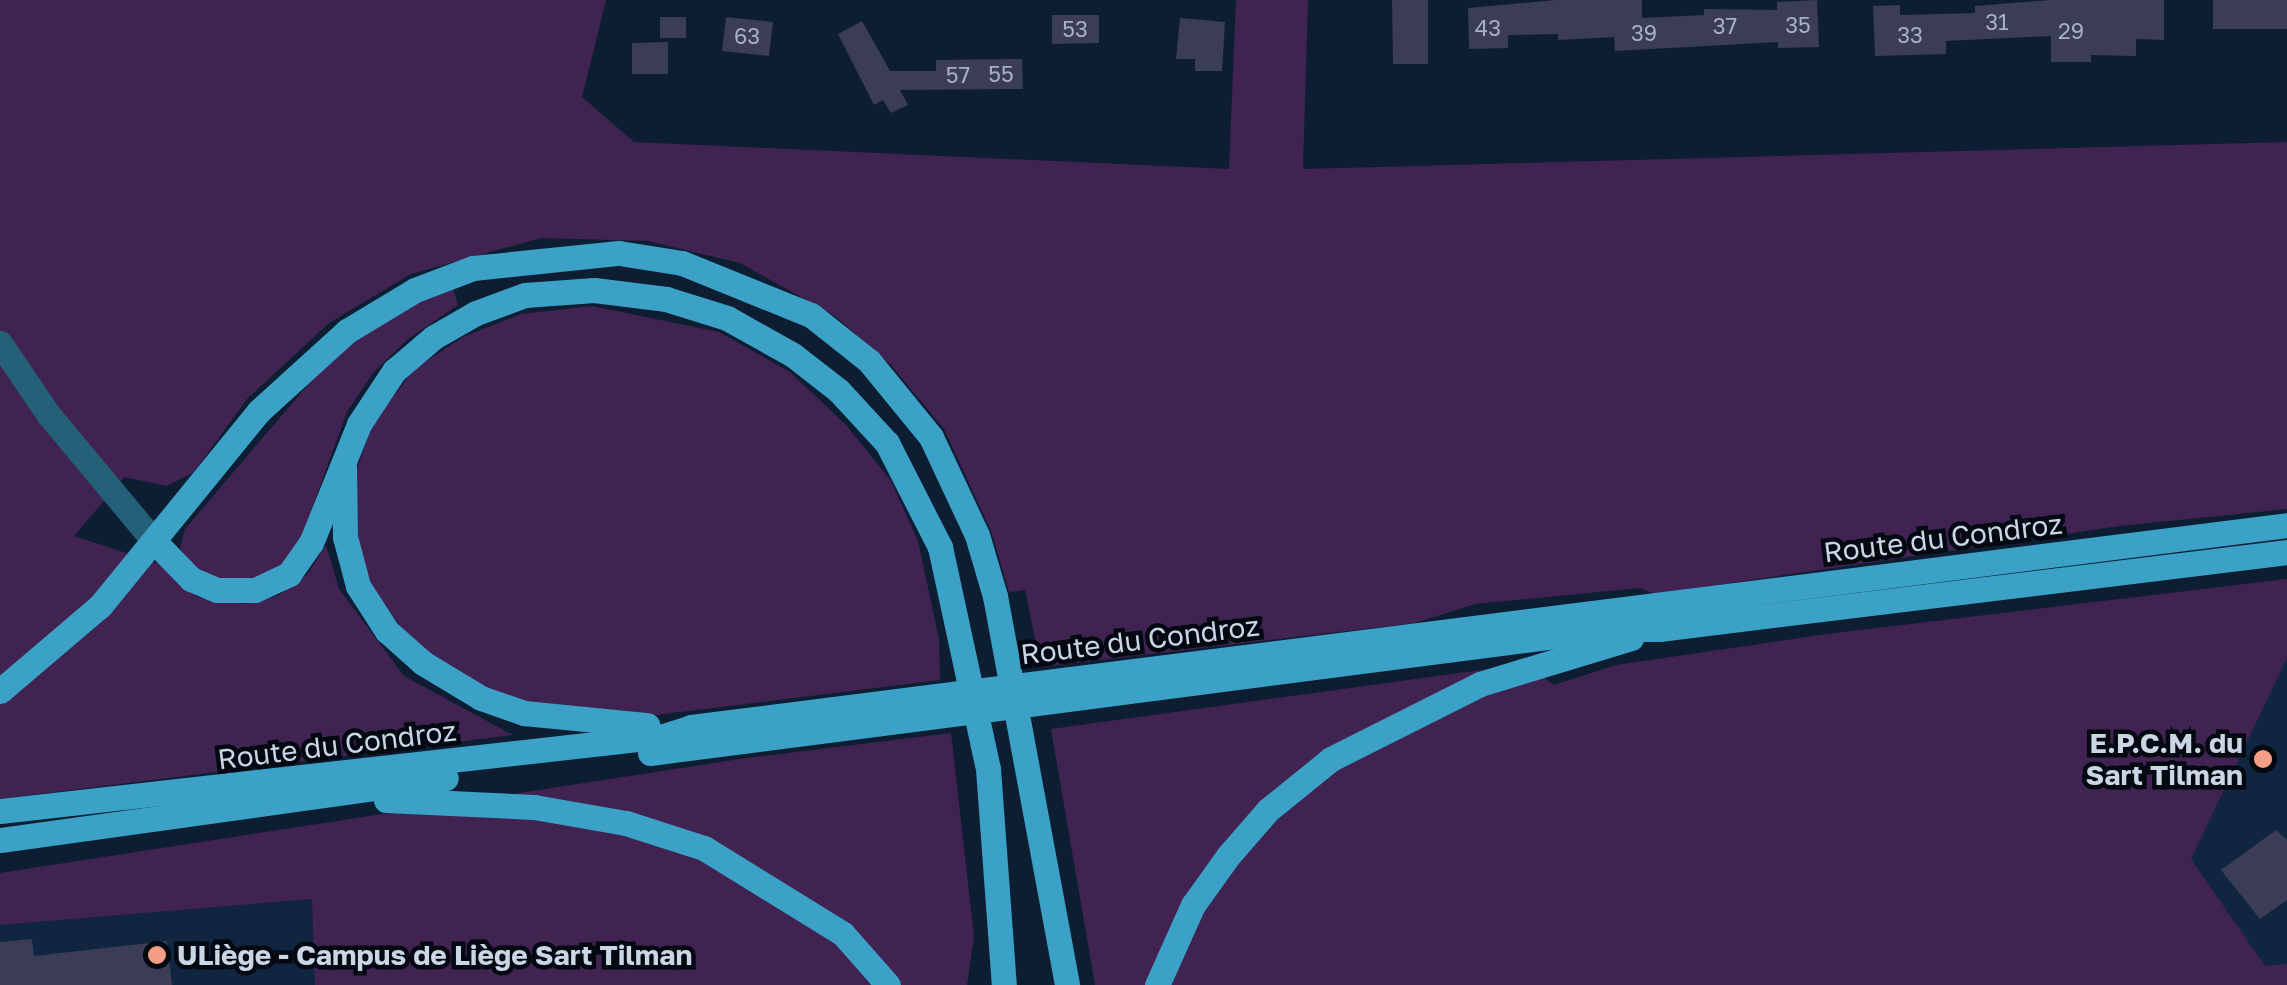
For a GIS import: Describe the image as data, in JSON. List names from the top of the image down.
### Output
{
  "streets": {
    "main road": ["Route du Condroz"]
  },
  "places": ["E.P.C.M. du Sart Tilman", "ULiège - Campus de Liège Sart Tilman"],
  "house_numbers": [
    "31",
    "35",
    "37",
    "43",
    "53",
    "29",
    "39",
    "33",
    "63",
    "55",
    "57"
  ]
}
